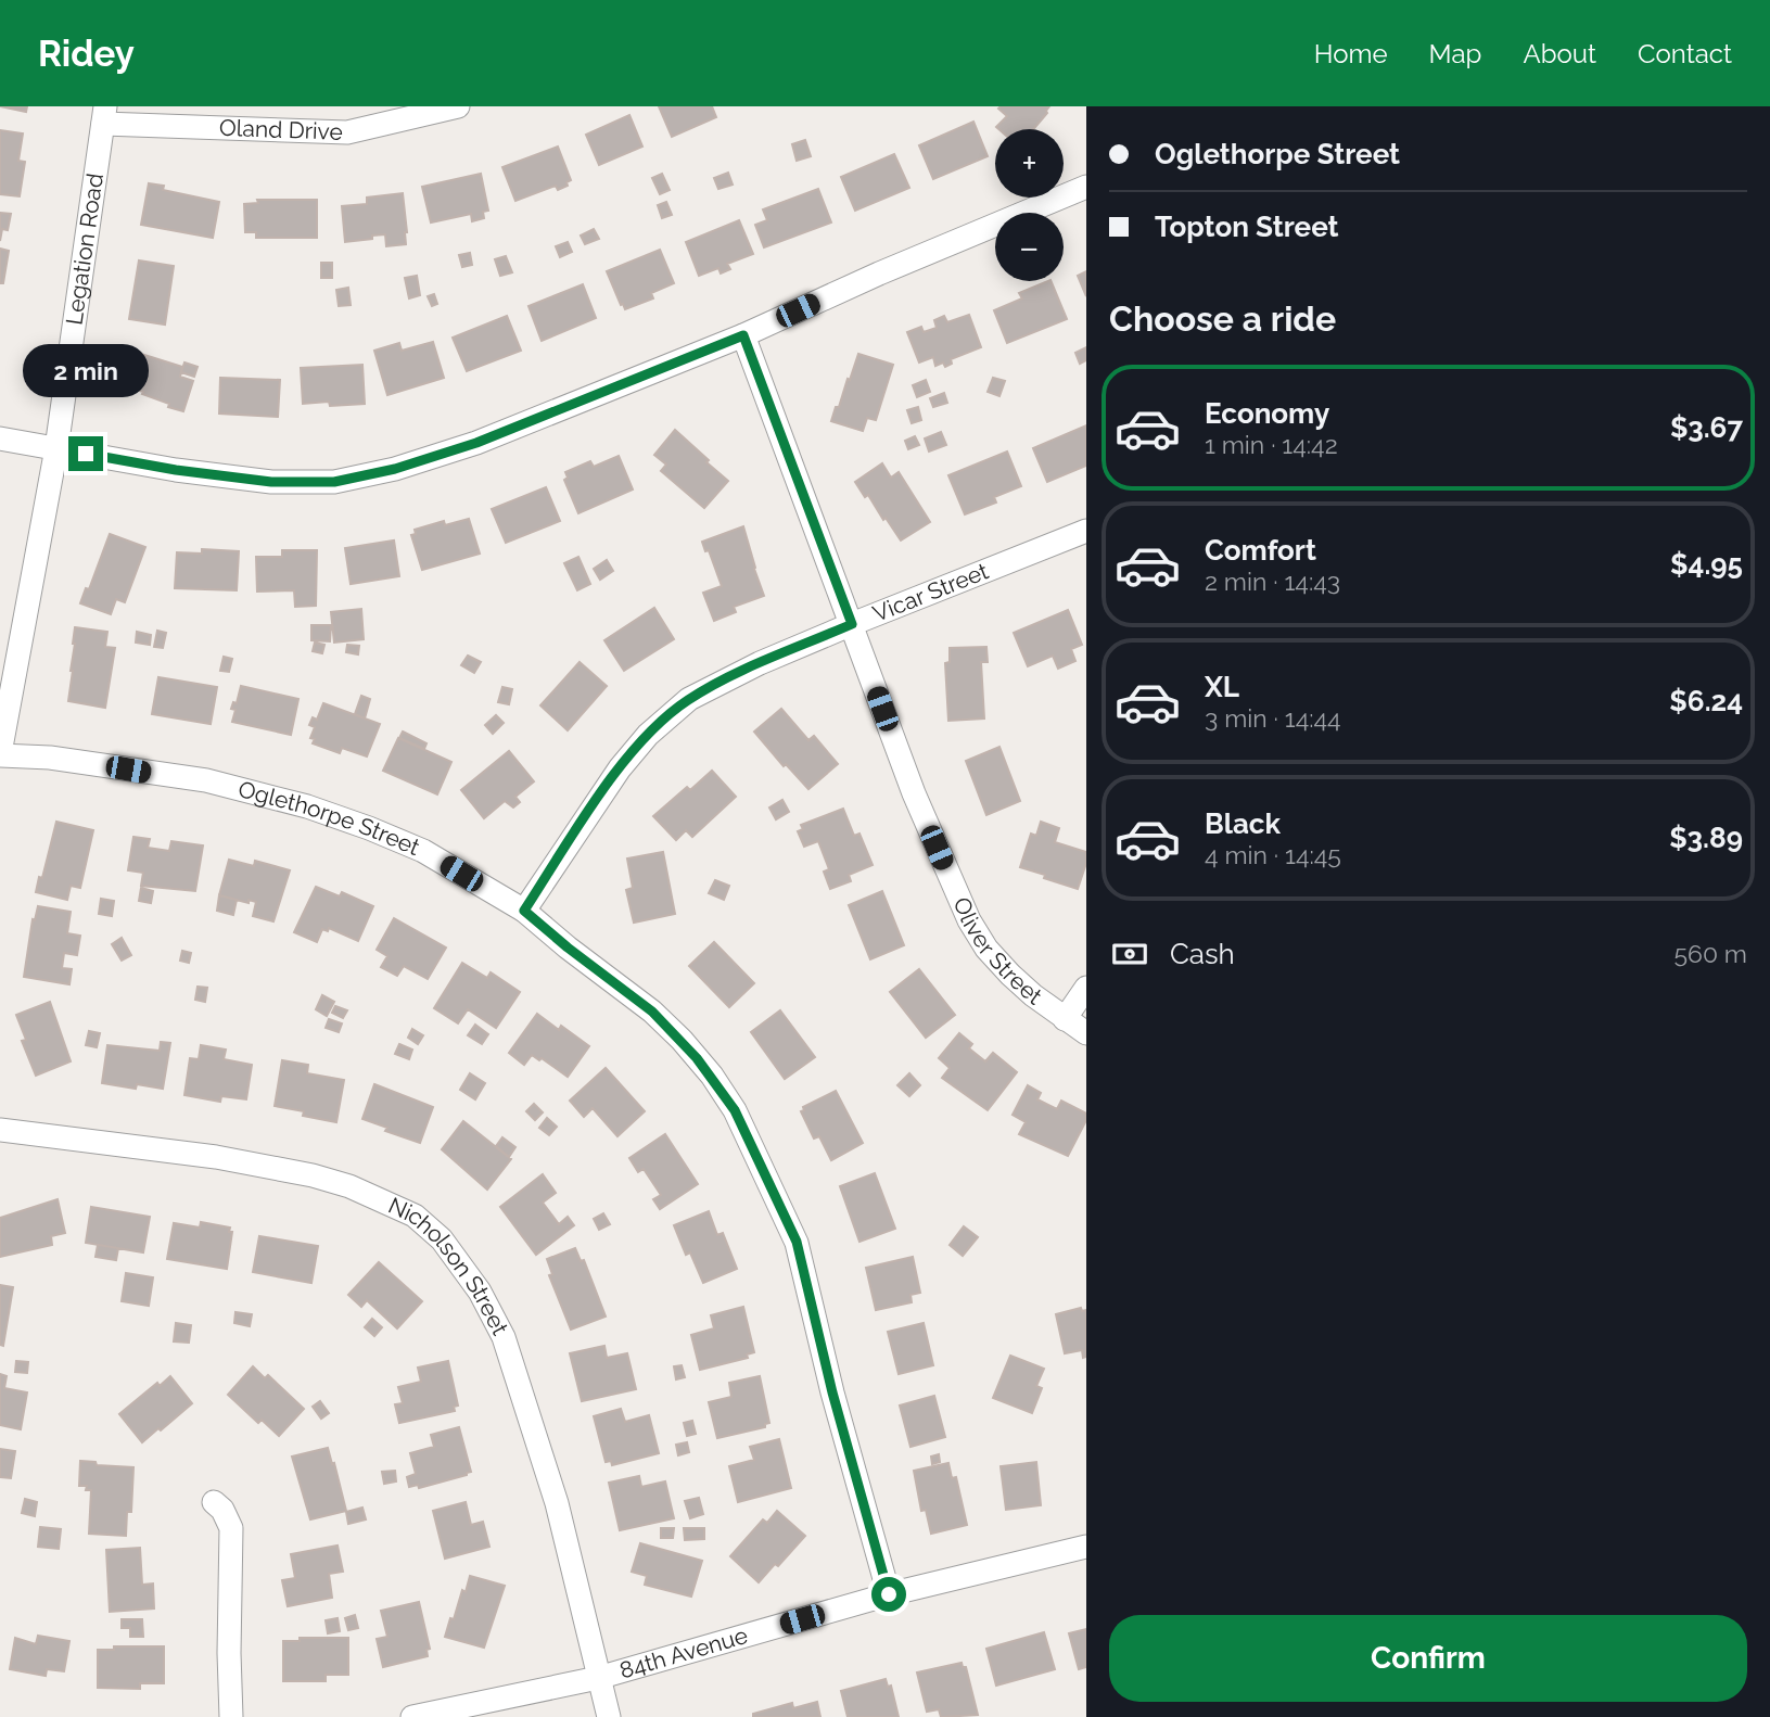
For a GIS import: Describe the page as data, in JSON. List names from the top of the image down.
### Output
{
  "streets": {
    "street": [
      "Oland Drive",
      "Legation Road",
      "Vicar Street",
      "Oglethorpe Street",
      "Oliver Street",
      "Nicholson Street",
      "84th Avenue"
    ]
  },
  "crossings": [
    ["Oland Drive", "Legation Road"],
    ["Legation Road", "Oglethorpe Street"],
    ["Vicar Street", "Oglethorpe Street"],
    ["Vicar Street", "Oliver Street"],
    ["Oglethorpe Street", "84th Avenue"],
    ["Nicholson Street", "84th Avenue"]
  ],
  "page": {
    "header": "Ridey",
    "nav": [
      "Home",
      "Map",
      "About",
      "Contact"
    ],
    "banner": ["Oglethorpe Street", "Topton Street"],
    "map_buttons": ["+", "−"],
    "heading": "Choose a ride",
    "bubble": "2 min",
    "list": [
      {
        "name": "Economy",
        "note": "1 min · 14:42",
        "value": "$3.67"
      },
      {
        "name": "Comfort",
        "note": "2 min · 14:43",
        "value": "$4.95"
      },
      {
        "name": "XL",
        "note": "3 min · 14:44",
        "value": "$6.24"
      },
      {
        "name": "Black",
        "note": "4 min · 14:45",
        "value": "$3.89"
      }
    ],
    "pay": ["Cash", "560 m"],
    "buttons": "Confirm"
  }
}
